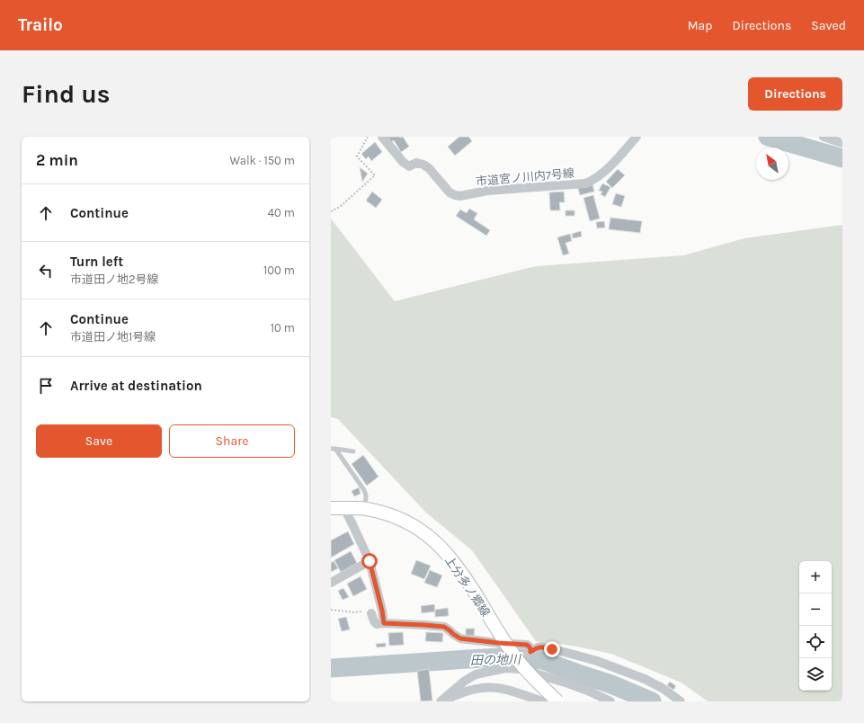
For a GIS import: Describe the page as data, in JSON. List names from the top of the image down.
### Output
{
  "streets": {
    "main road": ["上分多ノ郷線"],
    "street": ["市道宮ノ川内7号線"]
  },
  "water": ["田の地川"],
  "north": "top left",
  "page": {
    "header": "Trailo",
    "nav": ["Map", "Directions", "Saved"],
    "buttons": [
      "Directions",
      ["Save", "Share"]
    ],
    "title": "Find us",
    "heading": ["2 min", "Walk · 150 m"],
    "list": [
      ["Continue", "40 m"],
      ["Turn left", "市道田ノ地2号線", "100 m"],
      ["Continue", "市道田ノ地1号線", "10 m"],
      "Arrive at destination"
    ],
    "map_buttons": ["+", "−"]
  }
}
